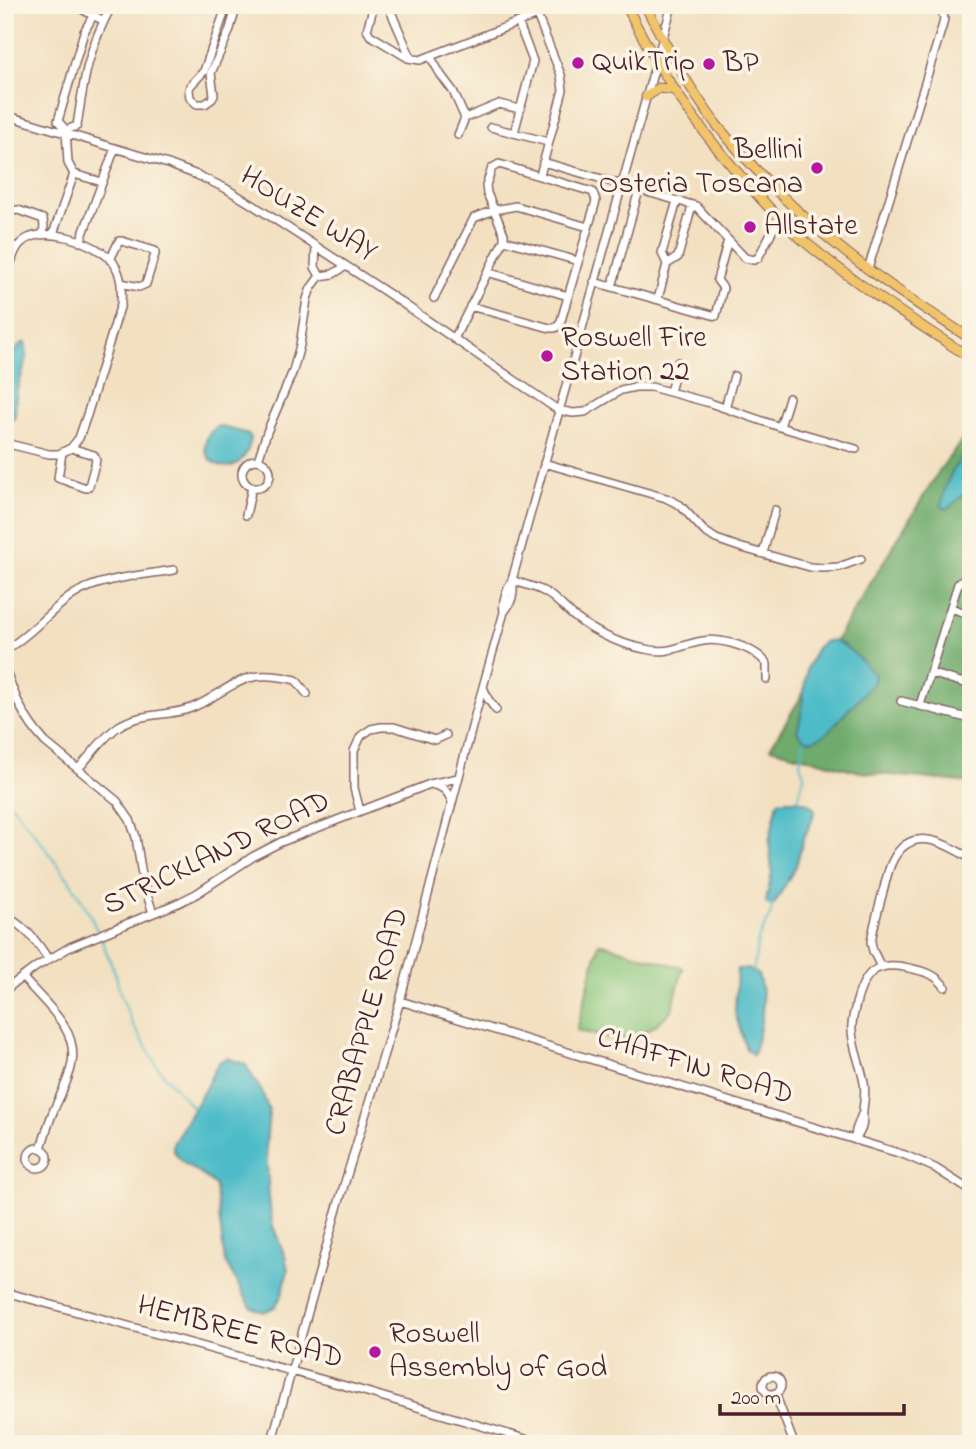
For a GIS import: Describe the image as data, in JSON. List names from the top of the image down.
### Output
{
  "streets": {
    "street": [
      "HOUZE WAY",
      "STRICKLAND ROAD",
      "CRABAPPLE ROAD",
      "CHAFFIN ROAD",
      "HEMBREE ROAD"
    ]
  },
  "crossings": [
    ["HOUZE WAY", "CRABAPPLE ROAD"],
    ["STRICKLAND ROAD", "CRABAPPLE ROAD"],
    ["CRABAPPLE ROAD", "CHAFFIN ROAD"],
    ["CRABAPPLE ROAD", "HEMBREE ROAD"]
  ],
  "places": [
    "QuikTrip",
    "BP",
    "Bellini Osteria Toscana",
    "Allstate",
    "Roswell Fire Station 22",
    "Roswell Assembly of God"
  ],
  "scale_bar": "200 m"
}
